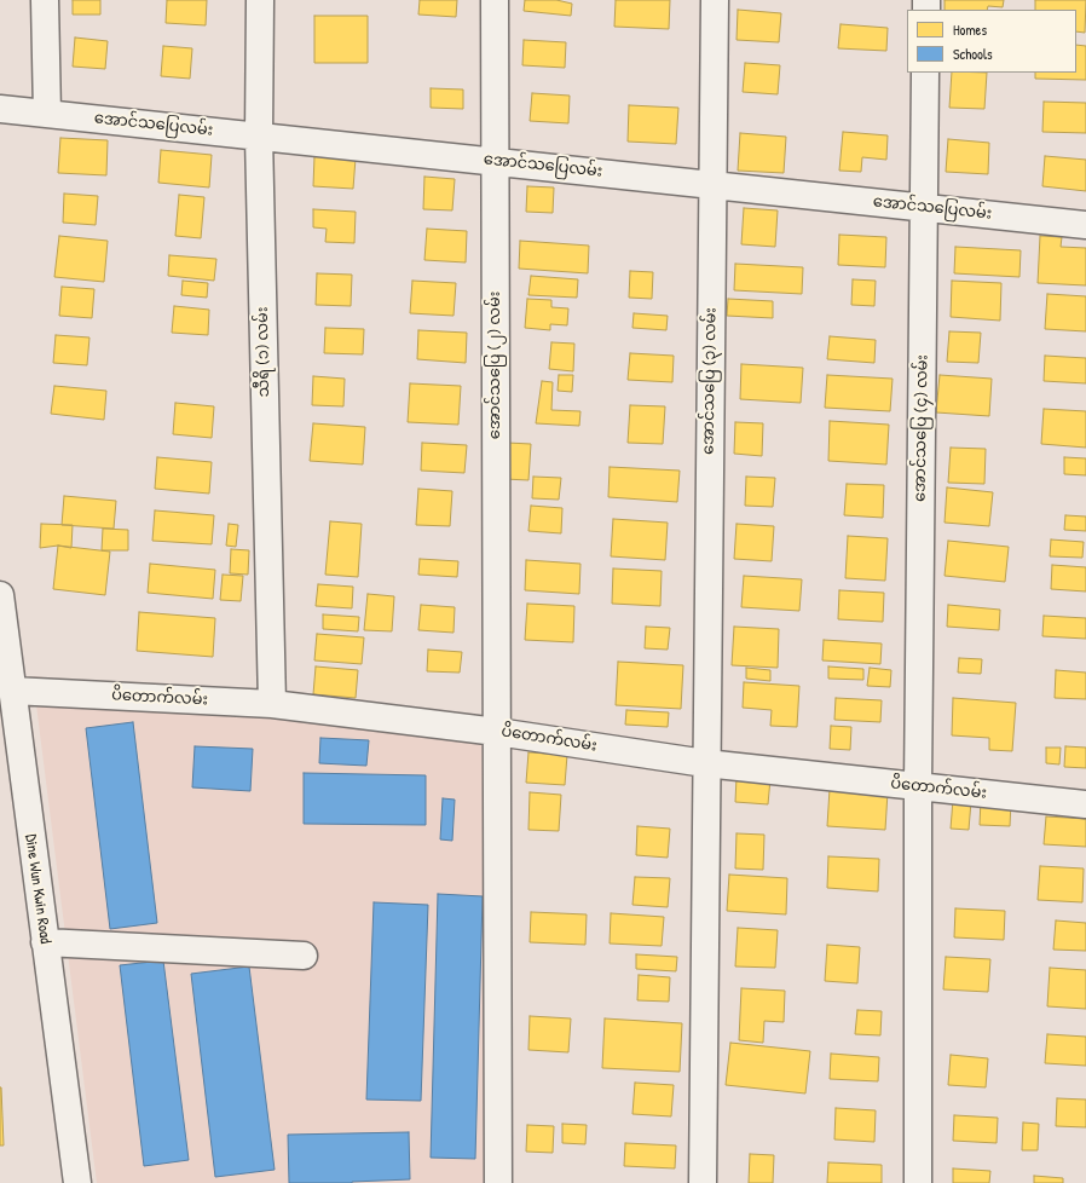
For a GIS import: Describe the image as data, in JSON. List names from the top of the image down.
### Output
{
  "streets": {
    "street": [
      "အောင်သပြေလမ်း",
      "သီရိ (၁) လမ်း",
      "အောင်သပြေ (၂) လမ်း",
      "အောင်သပြေ (၃) လမ်း",
      "အောင်သပြေ (၄) လမ်း",
      "ပိတောက်လမ်း",
      "Dine Wun Kwin Road"
    ]
  },
  "crossings": [
    ["အောင်သပြေလမ်း", "သီရိ (၁) လမ်း"],
    ["အောင်သပြေလမ်း", "အောင်သပြေ (၂) လမ်း"],
    ["အောင်သပြေလမ်း", "အောင်သပြေ (၃) လမ်း"],
    ["အောင်သပြေလမ်း", "အောင်သပြေ (၄) လမ်း"],
    ["သီရိ (၁) လမ်း", "ပိတောက်လမ်း"],
    ["အောင်သပြေ (၂) လမ်း", "ပိတောက်လမ်း"],
    ["အောင်သပြေ (၃) လမ်း", "ပိတောက်လမ်း"],
    ["အောင်သပြေ (၄) လမ်း", "ပိတောက်လမ်း"],
    ["ပိတောက်လမ်း", "Dine Wun Kwin Road"]
  ],
  "legend": ["Homes", "Schools"]
}
